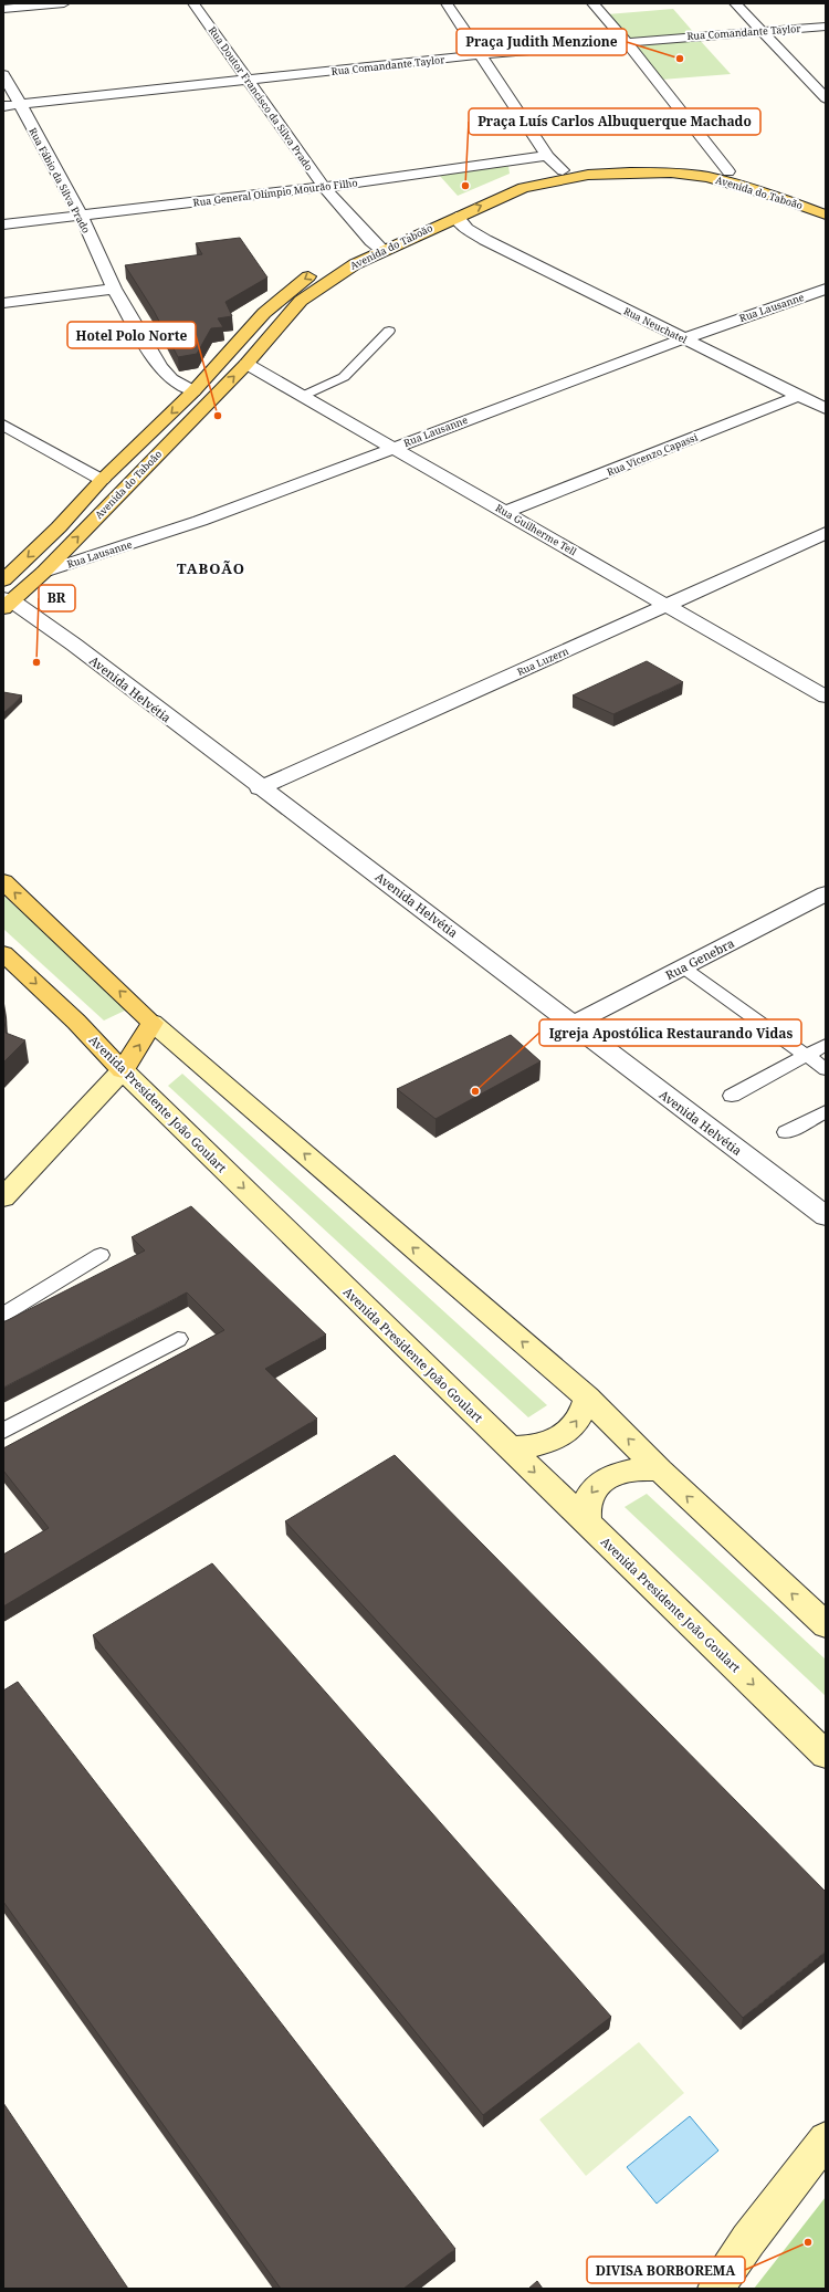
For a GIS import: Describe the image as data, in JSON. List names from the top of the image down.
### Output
{
  "streets": {
    "main road": ["Avenida do Taboão", "Avenida Presidente João Goulart"],
    "street": [
      "Rua Comandante Taylor",
      "Rua Doutor Francisco da Silva Prado",
      "Rua Fábio da Silva Prado",
      "Rua General Olímpio Mourão Filho",
      "Rua Lausanne",
      "Rua Neuchatel",
      "Rua Vicenzo Capassi",
      "Rua Guilherme Tell",
      "Rua Luzern",
      "Avenida Helvétia",
      "Rua Genebra"
    ]
  },
  "crossings": [
    ["Rua Comandante Taylor", "Rua Doutor Francisco da Silva Prado"],
    ["Rua Comandante Taylor", "Rua Fábio da Silva Prado"],
    ["Rua Doutor Francisco da Silva Prado", "Rua General Olímpio Mourão Filho"],
    ["Rua Doutor Francisco da Silva Prado", "Avenida do Taboão"],
    ["Rua Fábio da Silva Prado", "Rua General Olímpio Mourão Filho"],
    ["Rua Fábio da Silva Prado", "Avenida do Taboão"],
    ["Avenida do Taboão", "Rua Lausanne"],
    ["Avenida do Taboão", "Rua Neuchatel"],
    ["Avenida do Taboão", "Rua Guilherme Tell"],
    ["Avenida do Taboão", "Avenida Helvétia"],
    ["Rua Lausanne", "Rua Neuchatel"],
    ["Rua Lausanne", "Rua Guilherme Tell"],
    ["Rua Neuchatel", "Rua Vicenzo Capassi"],
    ["Rua Vicenzo Capassi", "Rua Guilherme Tell"],
    ["Rua Guilherme Tell", "Rua Luzern"],
    ["Rua Luzern", "Avenida Helvétia"],
    ["Avenida Helvétia", "Rua Genebra"]
  ],
  "one_way": ["Avenida Presidente João Goulart"],
  "districts": ["TABOÃO"],
  "places": [
    "Praça Judith Menzione",
    "Praça Luís Carlos Albuquerque Machado",
    "Hotel Polo Norte",
    "BR",
    "Igreja Apostólica Restaurando Vidas",
    "DIVISA BORBOREMA"
  ]
}
